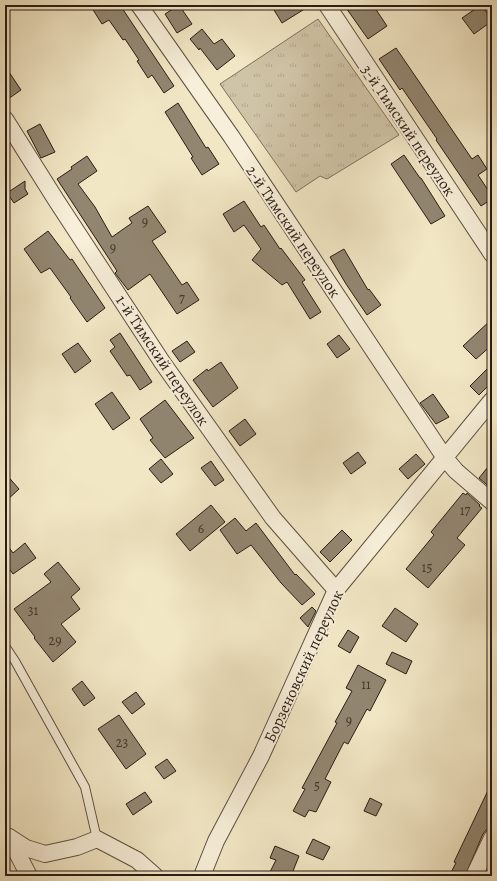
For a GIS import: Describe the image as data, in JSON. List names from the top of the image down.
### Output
{
  "streets": {
    "street": [
      "3-й Тимский переулок",
      "2-й Тимский переулок",
      "1-й Тимский переулок",
      "Борзеновский переулок"
    ]
  },
  "crossings": [
    ["2-й Тимский переулок", "Борзеновский переулок"],
    ["1-й Тимский переулок", "Борзеновский переулок"]
  ],
  "house_numbers": [
    "9",
    "9",
    "7",
    "17",
    "6",
    "15",
    "31",
    "29",
    "11",
    "9",
    "23",
    "5"
  ]
}
